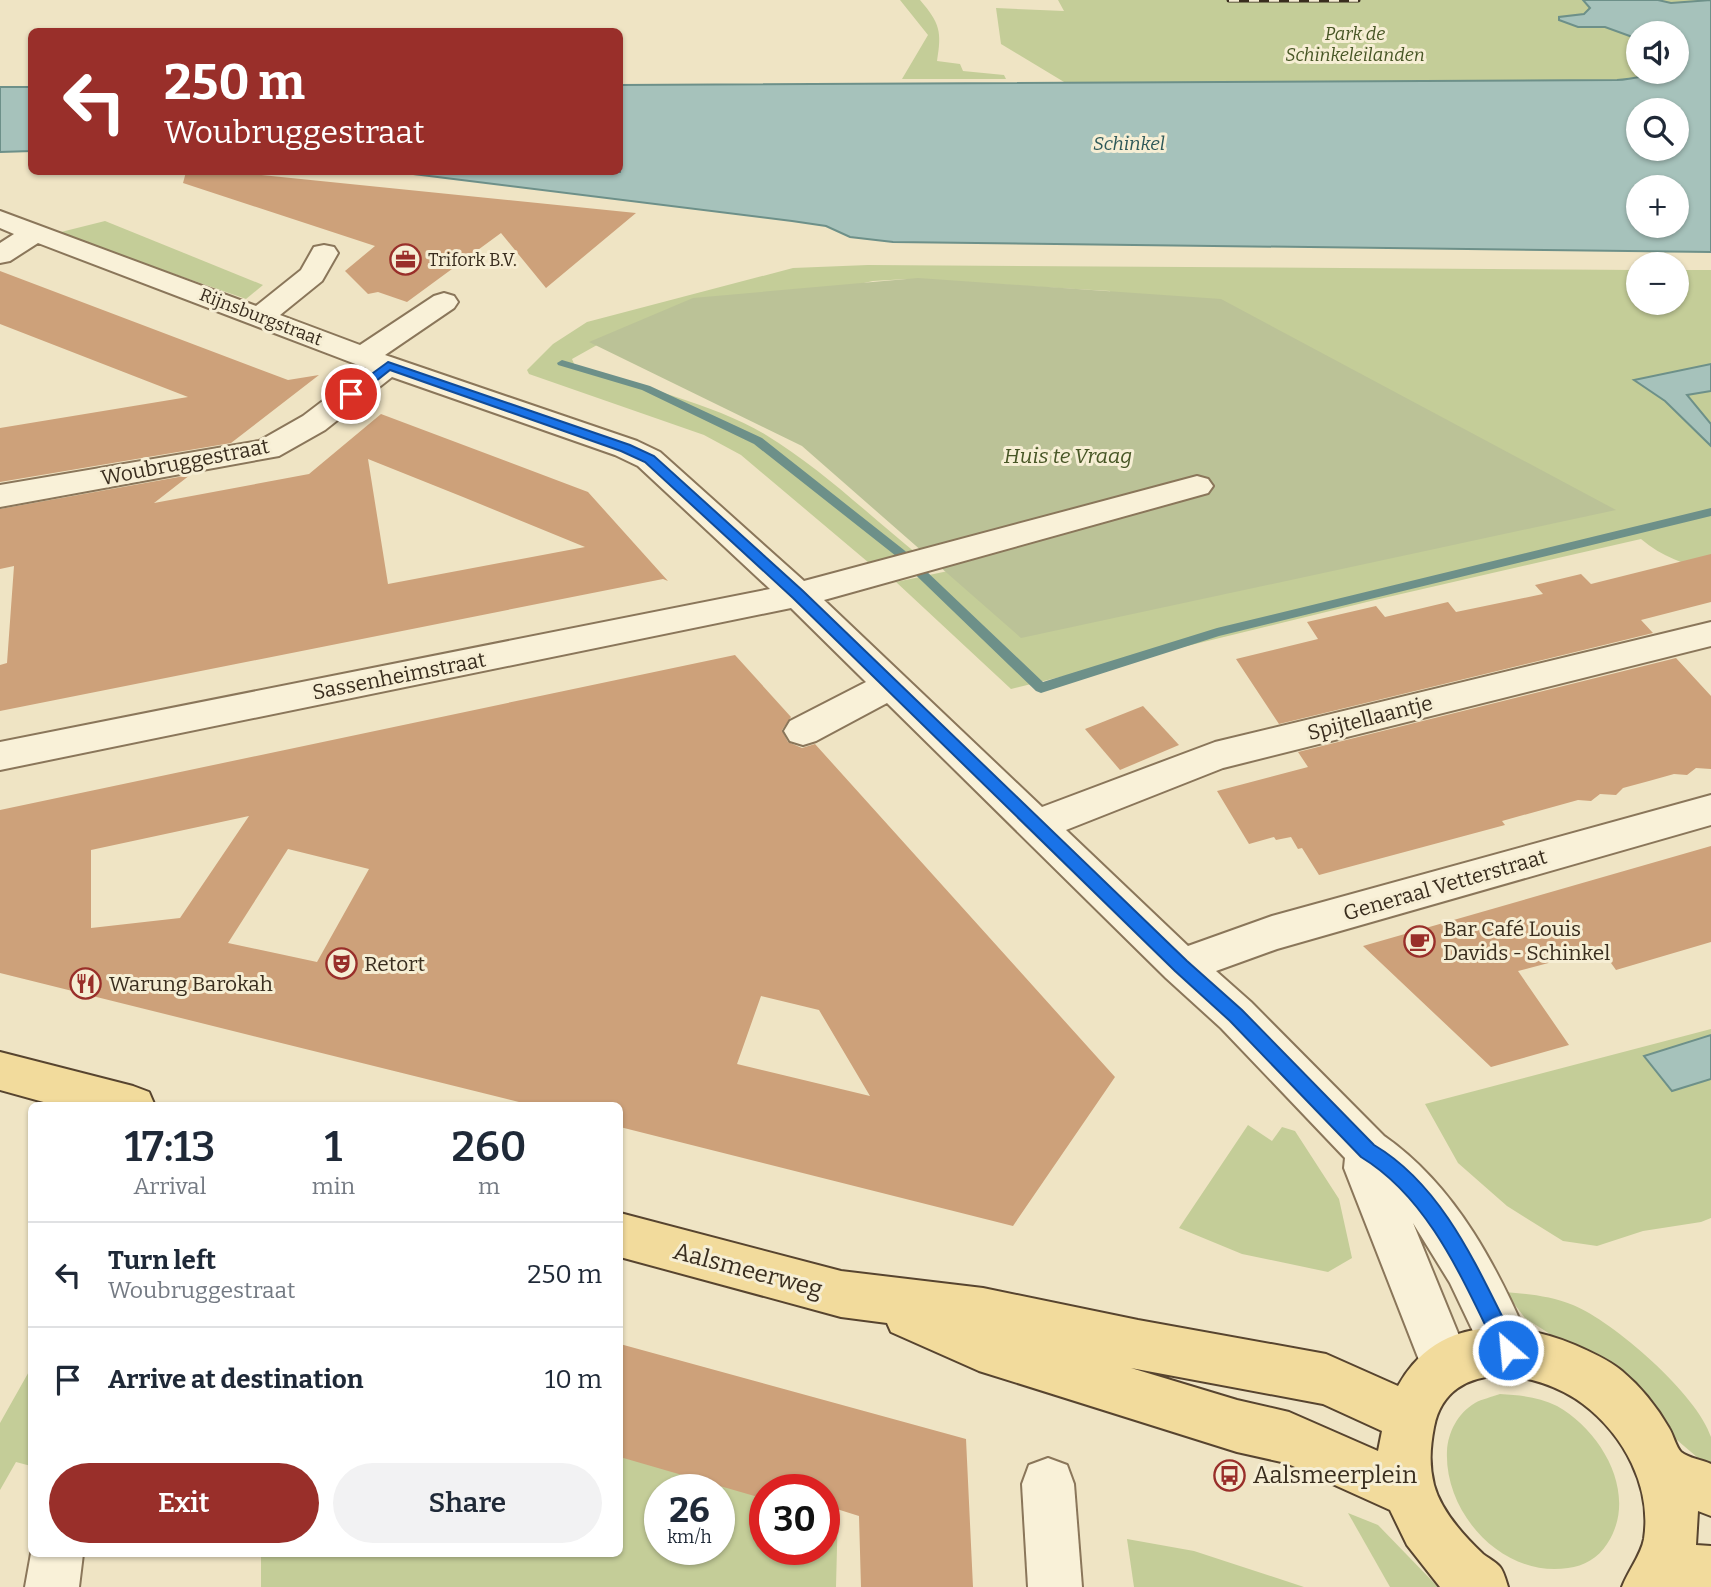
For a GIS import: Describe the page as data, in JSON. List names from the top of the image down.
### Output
{
  "streets": {
    "main road": ["Aalsmeerweg"],
    "street": [
      "Rijnsburgstraat",
      "Woubruggestraat",
      "Sassenheimstraat",
      "Spijtellaantje",
      "Generaal Vetterstraat"
    ]
  },
  "crossings": [
    ["Rijnsburgstraat", "Woubruggestraat"],
    ["Rijnsburgstraat", "Sassenheimstraat"],
    ["Rijnsburgstraat", "Spijtellaantje"],
    ["Rijnsburgstraat", "Generaal Vetterstraat"]
  ],
  "water": ["Schinkel"],
  "parks": ["Park de Schinkeleilanden", "Huis te Vraag"],
  "places": {
    "office": ["Trifork B.V."],
    "cafe": ["Bar Café Louis Davids - Schinkel"],
    "theatre": ["Retort"],
    "restaurant": ["Warung Barokah"],
    "bus stop": ["Aalsmeerplein"]
  },
  "page": {
    "map_buttons": ["+", "−"],
    "turn": ["250 m", "Woubruggestraat"],
    "eta": [
      "17:13",
      "Arrival",
      "1",
      "min",
      "260",
      "m"
    ],
    "list": [
      {
        "name": "Turn left",
        "note": "Woubruggestraat",
        "value": "250 m"
      },
      {
        "name": "Arrive at destination",
        "value": "10 m"
      }
    ],
    "buttons": ["Exit", "Share"],
    "speed": "26 km/h",
    "limit": "30"
  }
}
